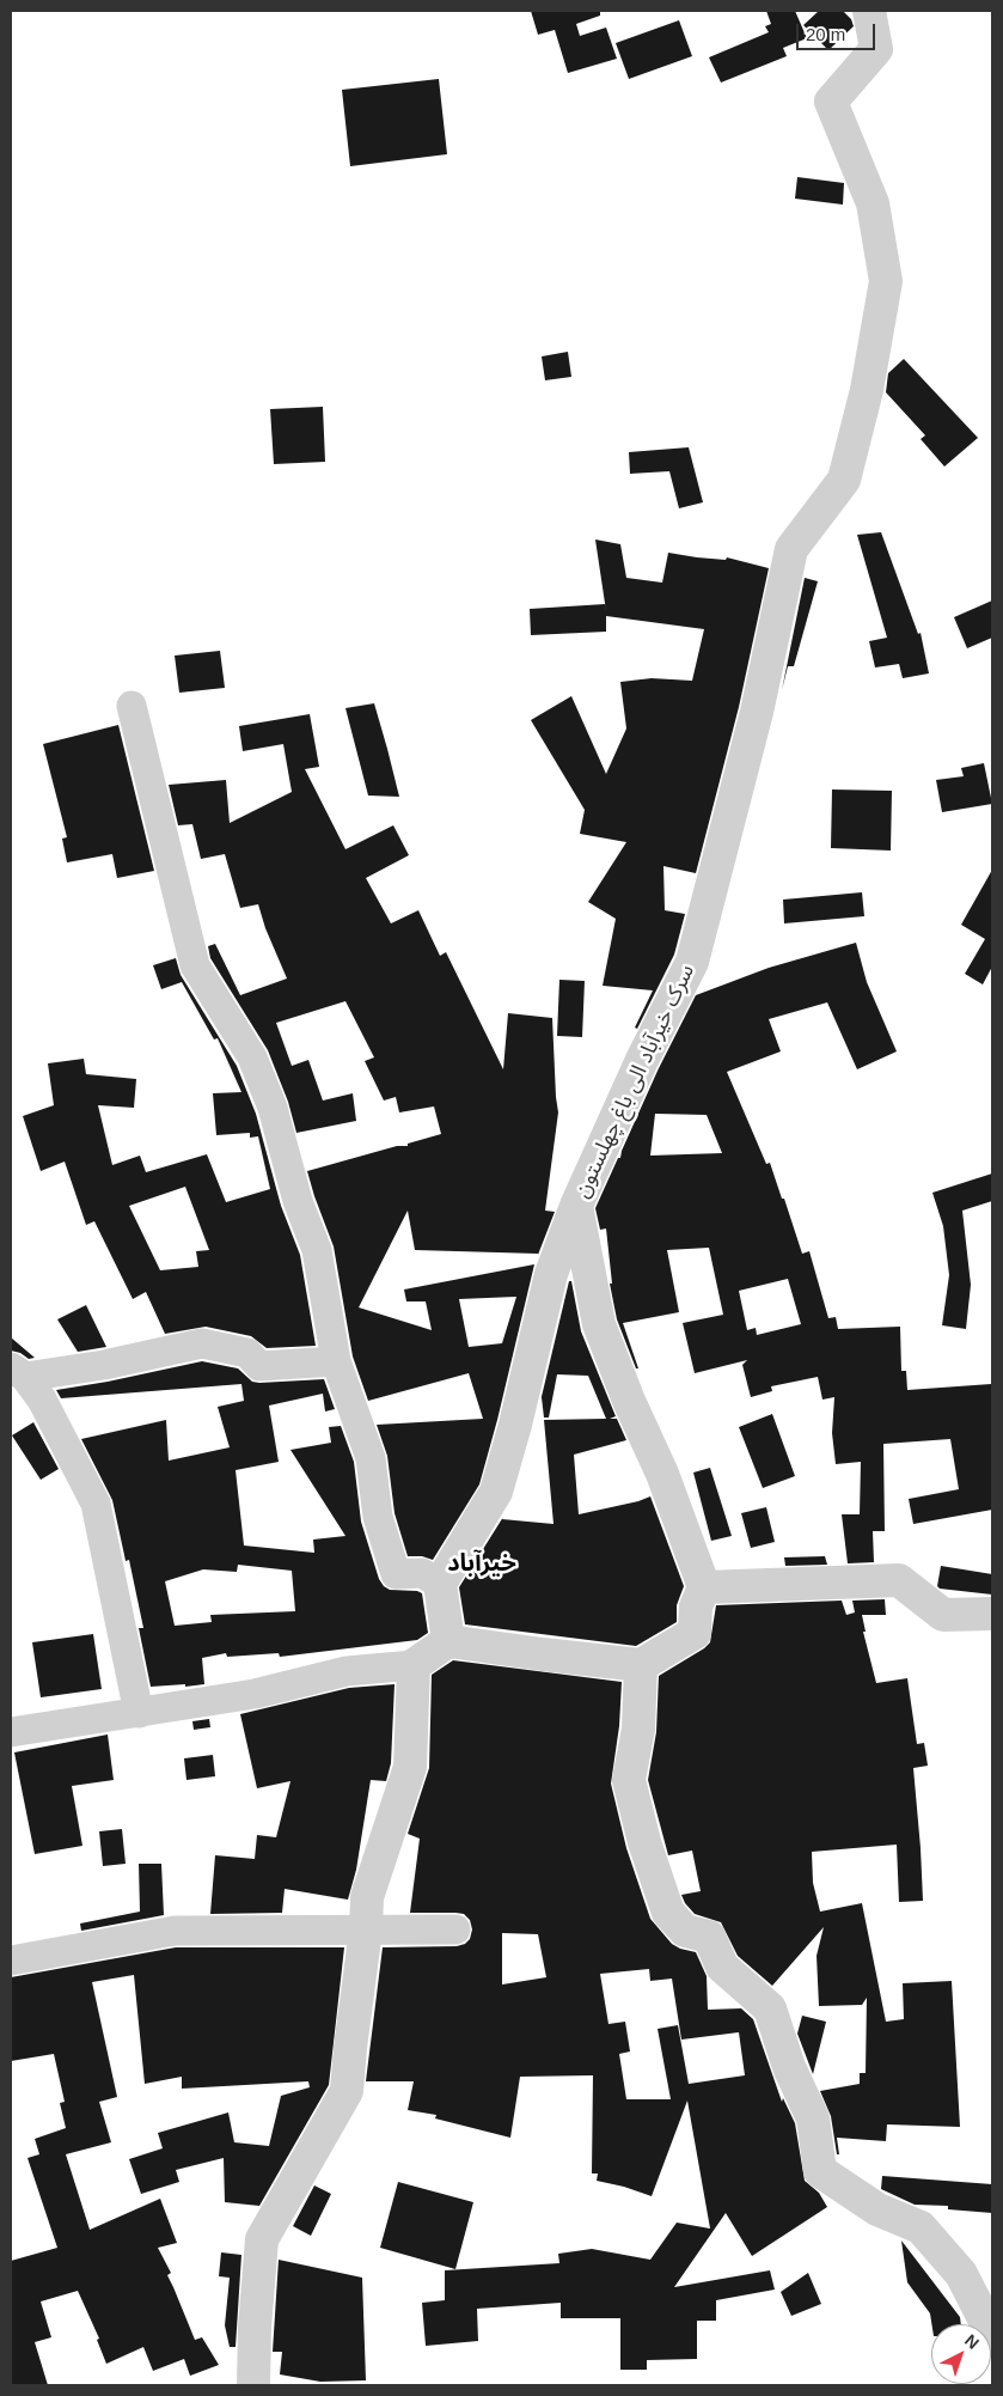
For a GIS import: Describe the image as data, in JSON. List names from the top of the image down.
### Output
{
  "streets": {
    "street": ["سرک خیرآباد الی باغ چهلستون"]
  },
  "districts": ["خیرآباد"],
  "scale_bar": "20 m",
  "north": "top right"
}
